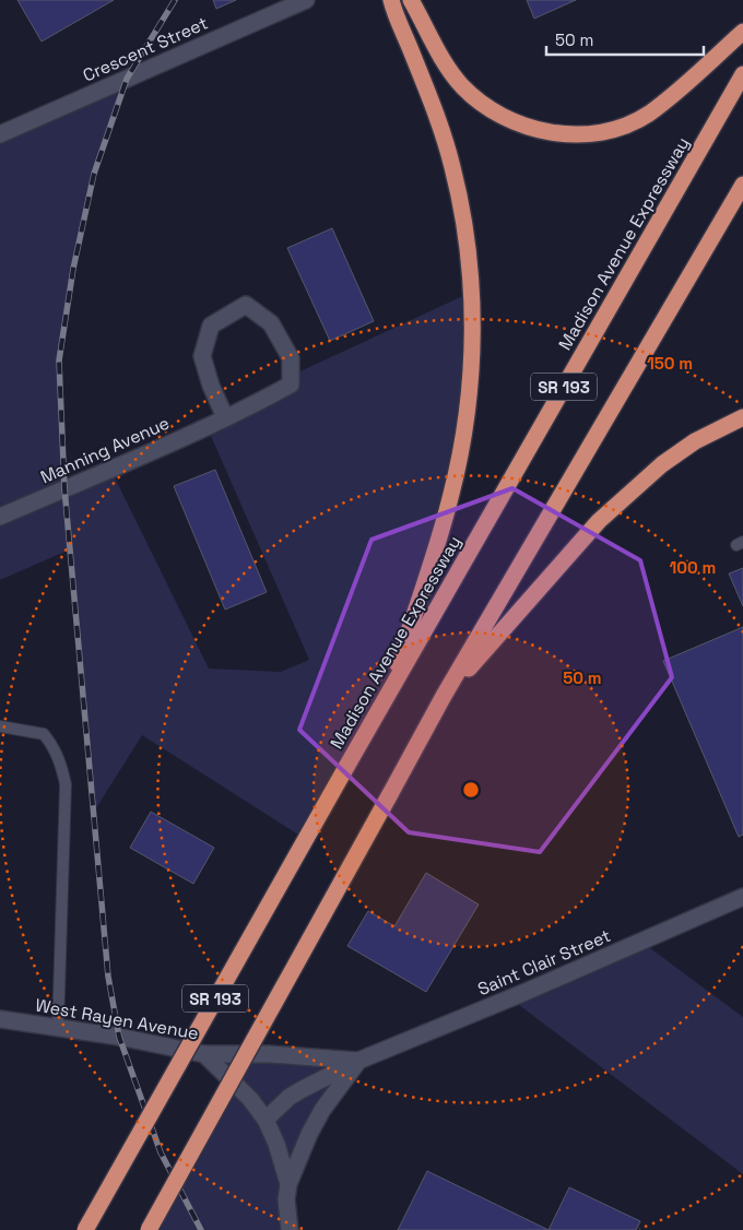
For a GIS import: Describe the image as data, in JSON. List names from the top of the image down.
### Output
{
  "streets": {
    "highway": ["Madison Avenue Expressway", "SR 193"],
    "street": [
      "Crescent Street",
      "Manning Avenue",
      "Saint Clair Street",
      "West Rayen Avenue"
    ]
  },
  "crossings": [
    ["Saint Clair Street", "West Rayen Avenue"]
  ],
  "scale_bar": "50 m",
  "rings": ["150 m", "100 m", "50 m"]
}
